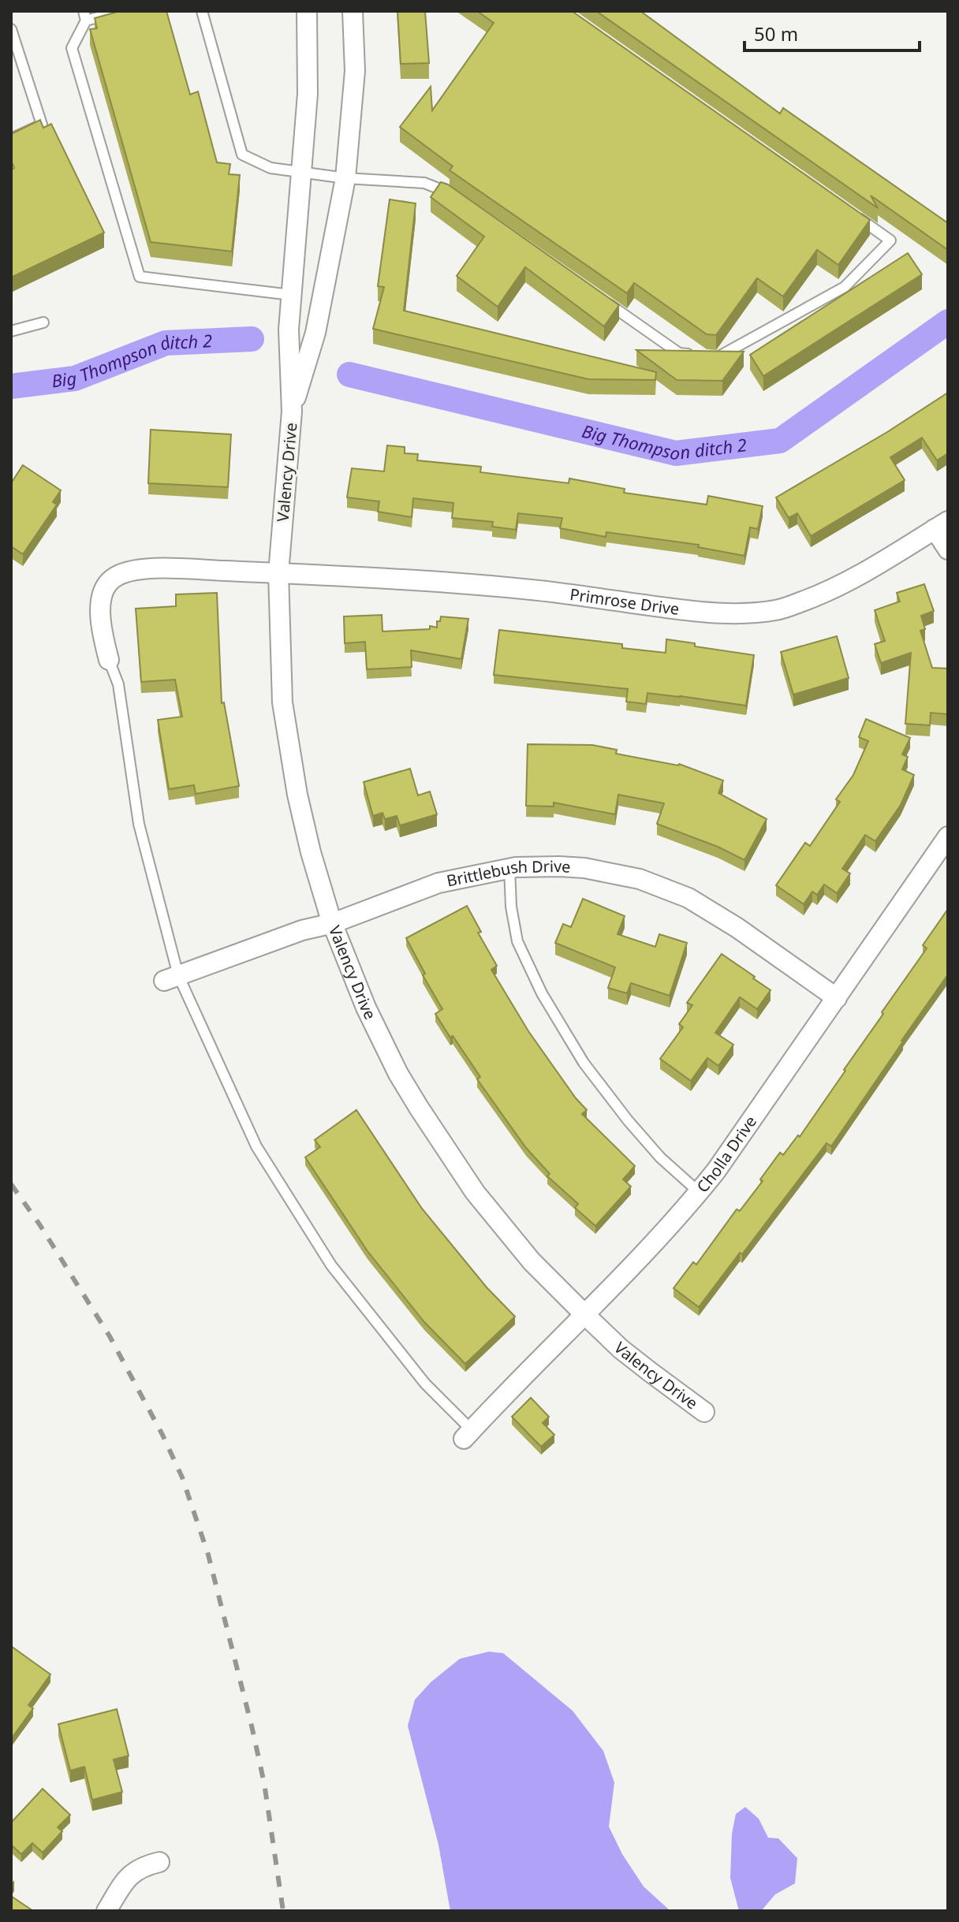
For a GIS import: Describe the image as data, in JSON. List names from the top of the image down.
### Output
{
  "streets": {
    "street": [
      "Valency Drive",
      "Primrose Drive",
      "Brittlebush Drive",
      "Cholla Drive"
    ]
  },
  "crossings": [
    ["Valency Drive", "Primrose Drive"],
    ["Valency Drive", "Brittlebush Drive"],
    ["Valency Drive", "Cholla Drive"],
    ["Brittlebush Drive", "Cholla Drive"]
  ],
  "water": ["Big Thompson ditch 2"],
  "scale_bar": "50 m"
}
